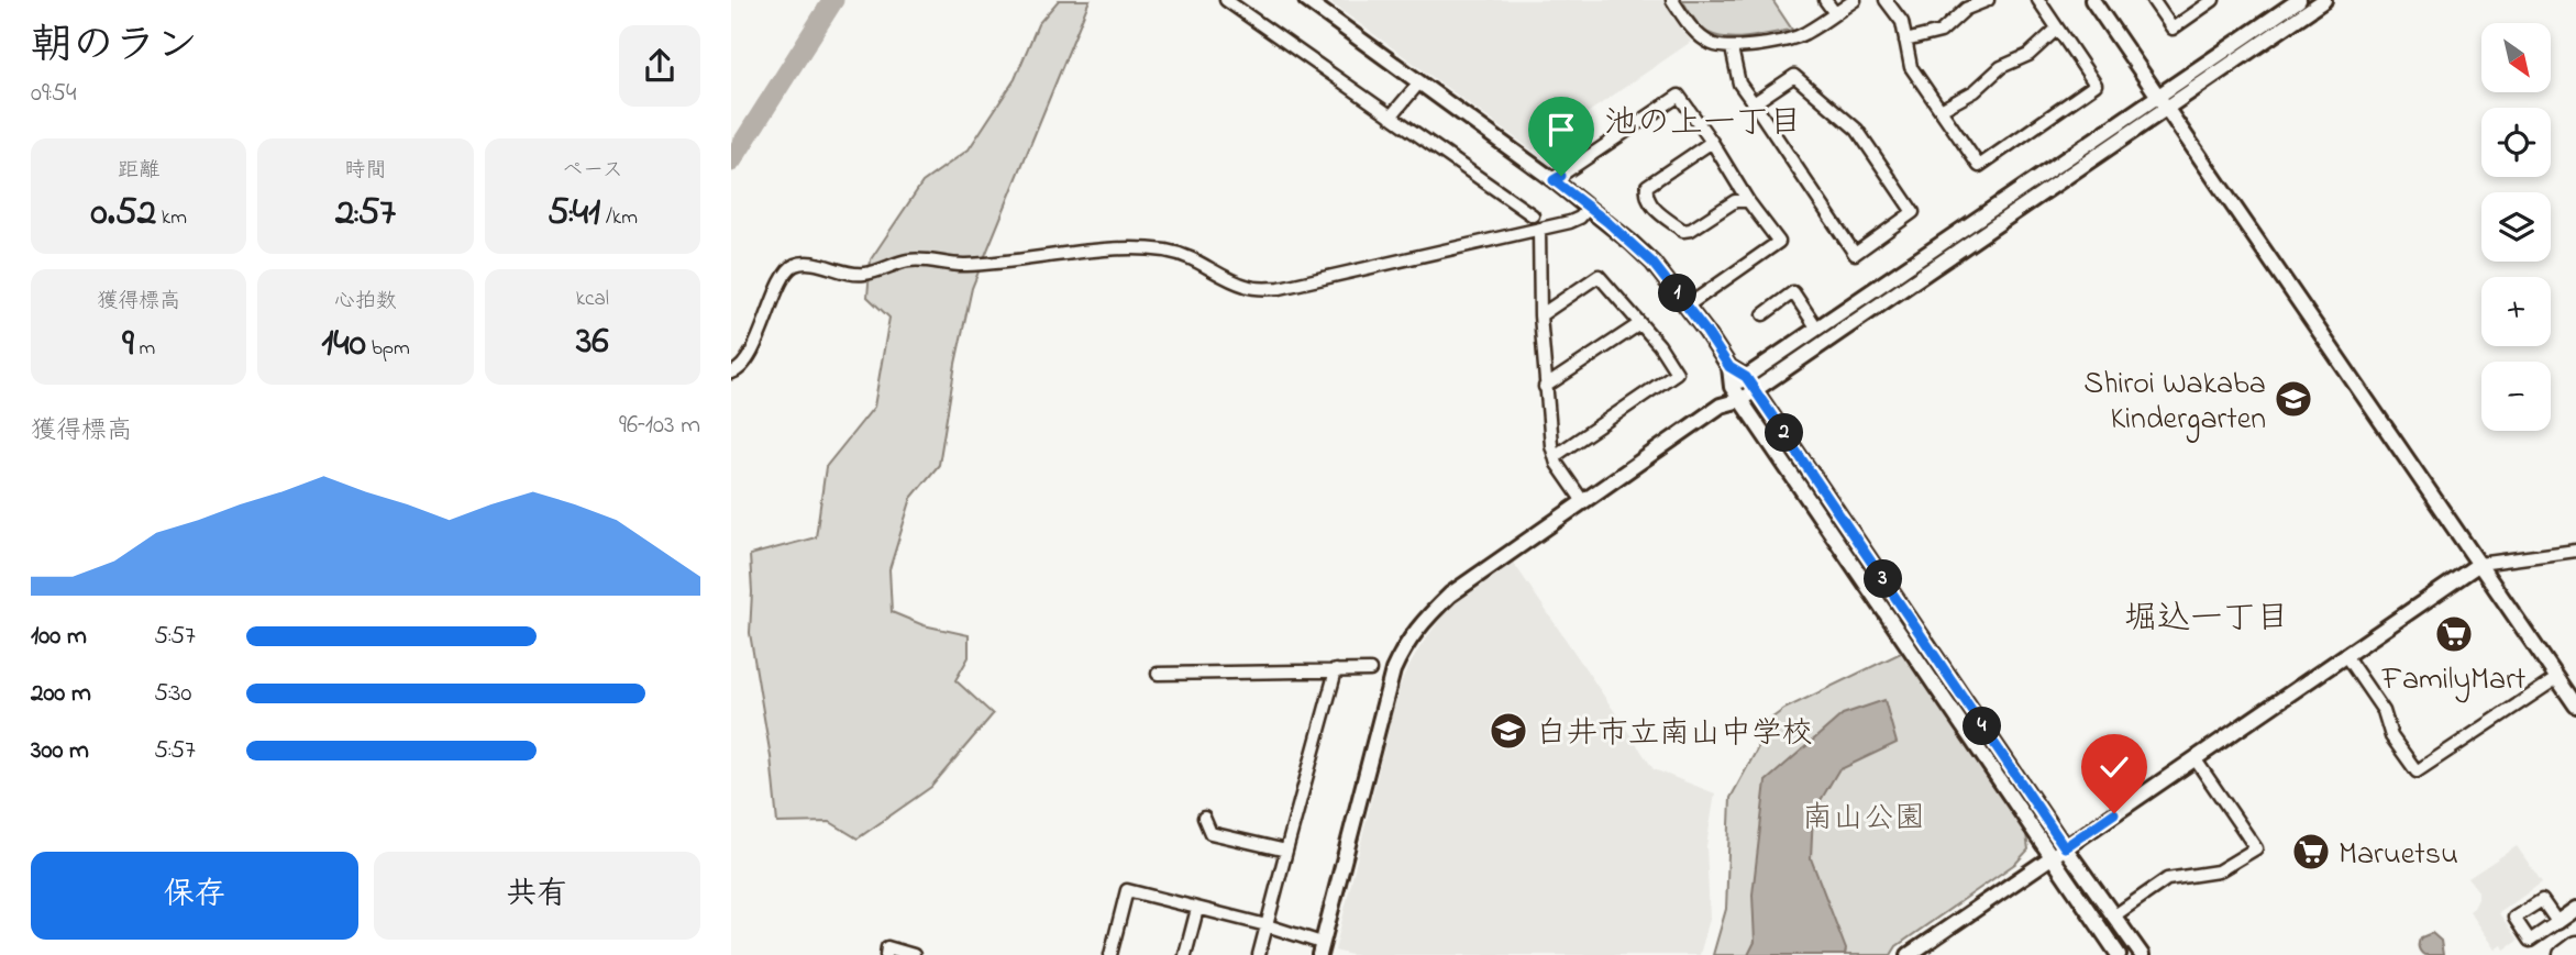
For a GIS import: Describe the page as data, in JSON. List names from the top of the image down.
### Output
{
  "districts": ["池の上一丁目", "堀込一丁目"],
  "parks": ["南山公園"],
  "places": {
    "school or university": ["Shiroi Wakaba Kindergarten", "白井市立南山中学校"],
    "supermarket": ["FamilyMart", "Maruetsu"]
  },
  "north": "bottom right",
  "page": {
    "heading": ["朝のラン", "09:54"],
    "map_buttons": ["+", "−"],
    "stats": [
      ["距離", "0.52 km"],
      ["時間", "2:57"],
      ["ペース", "5:41 /km"],
      ["獲得標高", "9 m"],
      ["心拍数", "140 bpm"],
      ["kcal", "36"]
    ],
    "pins": [
      "1",
      "2",
      "3",
      "4"
    ],
    "chart": ["獲得標高", "96–103 m"],
    "list": [
      {
        "name": "100 m",
        "note": "5:57"
      },
      {
        "name": "200 m",
        "note": "5:30"
      },
      {
        "name": "300 m",
        "note": "5:57"
      }
    ],
    "buttons": ["保存", "共有"]
  }
}
